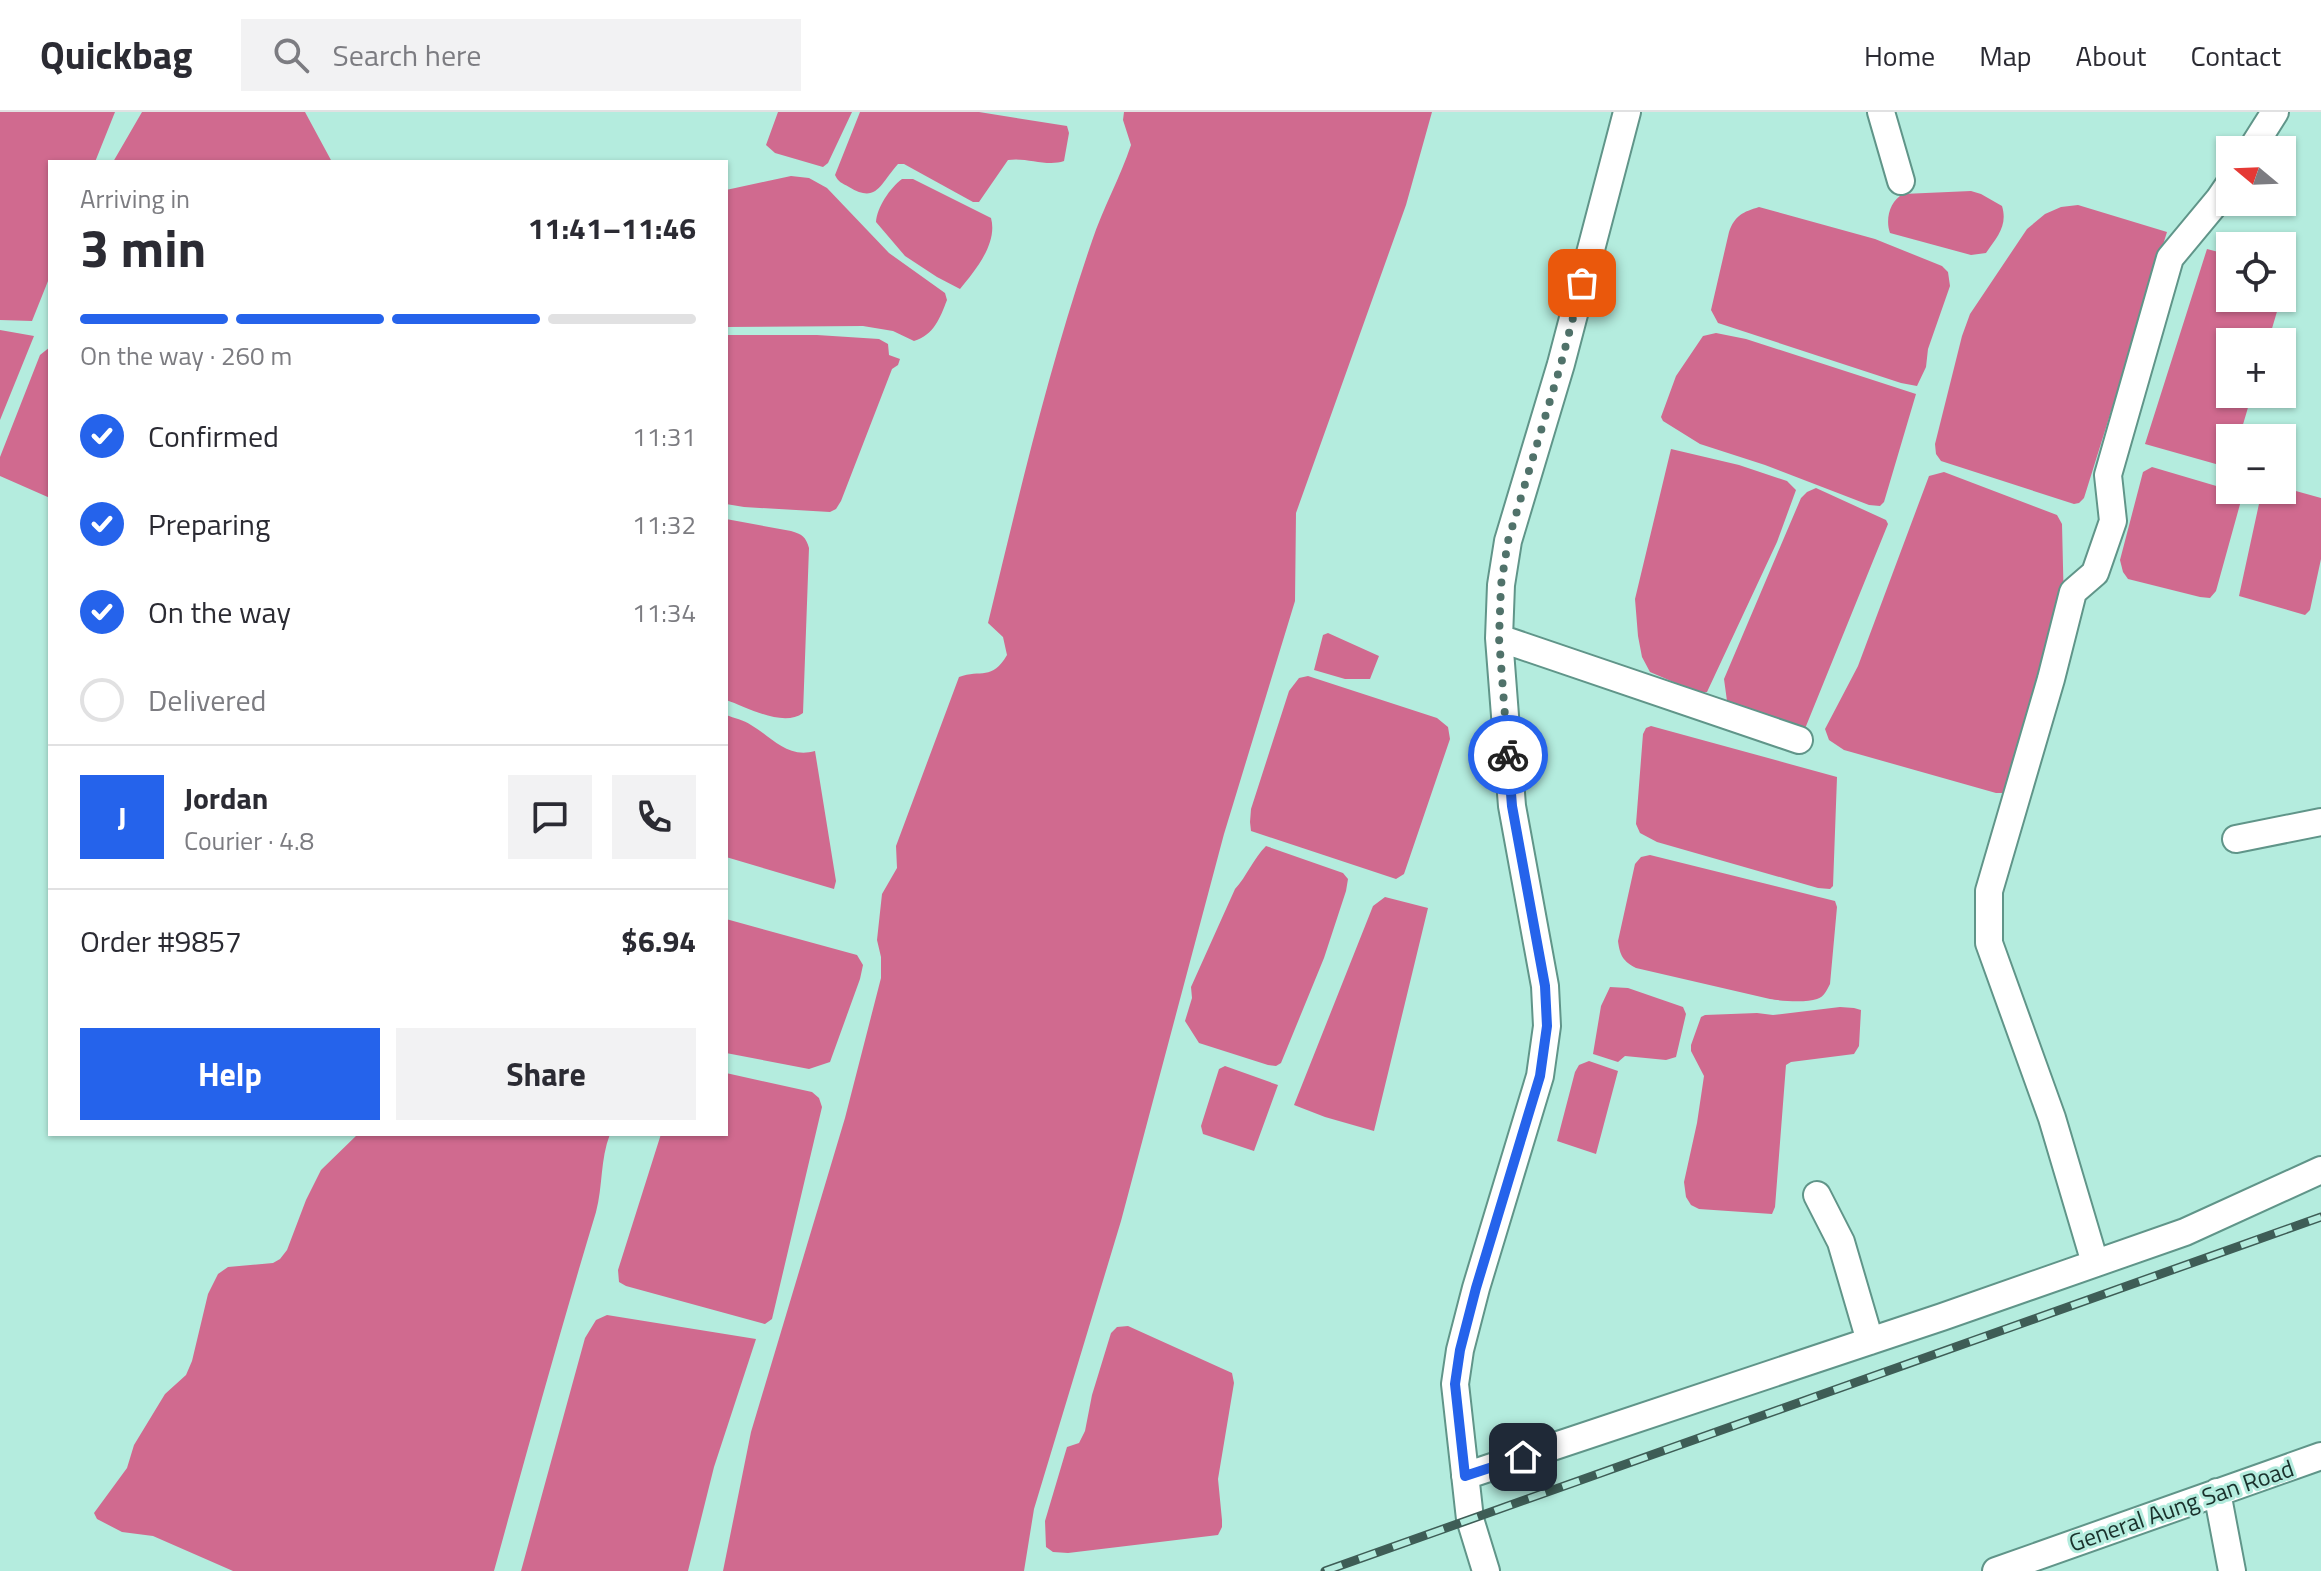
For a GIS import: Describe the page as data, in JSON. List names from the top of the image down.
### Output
{
  "streets": {
    "street": ["General Aung San Road"]
  },
  "north": "left",
  "page": {
    "header": "Quickbag",
    "search": "Search here",
    "nav": [
      "Home",
      "Map",
      "About",
      "Contact"
    ],
    "map_buttons": ["+", "−"],
    "heading": ["3 min", "Arriving in", "11:41–11:46"],
    "panel": [
      "Jordan",
      "Courier · 4.8",
      "Order #9857",
      "$6.94"
    ],
    "bar": "On the way · 260 m",
    "list": [
      ["Confirmed", "11:31"],
      ["Preparing", "11:32"],
      ["On the way", "11:34"],
      "Delivered"
    ],
    "round": "J",
    "buttons": ["Help", "Share"]
  }
}
